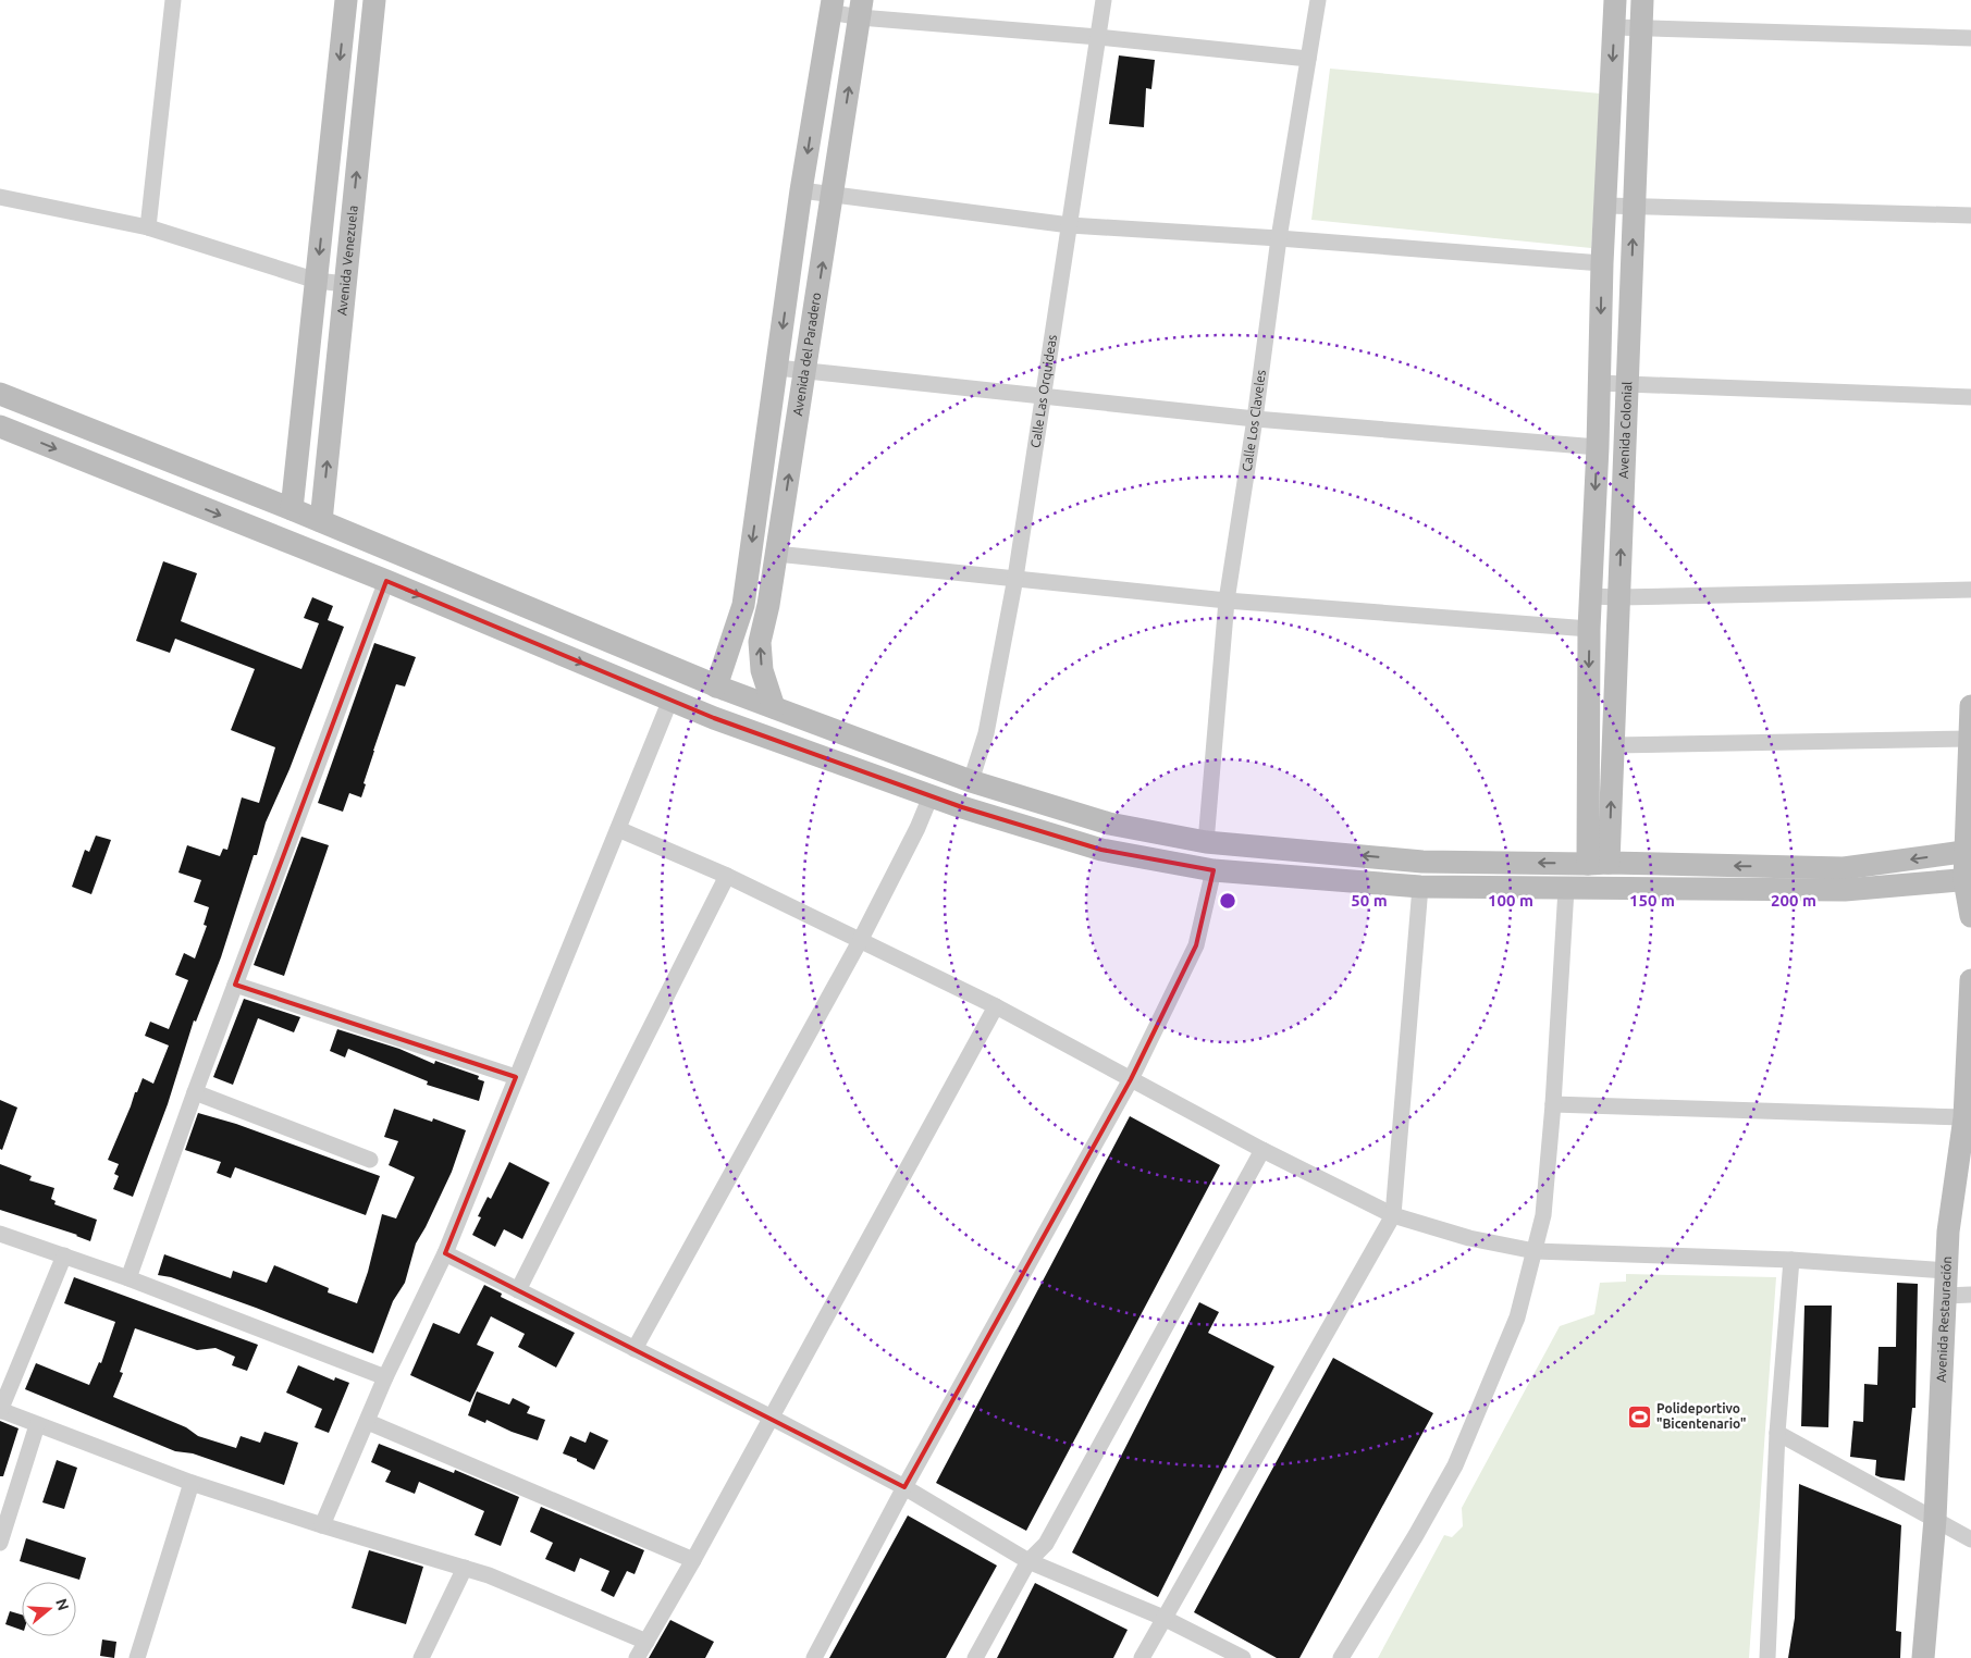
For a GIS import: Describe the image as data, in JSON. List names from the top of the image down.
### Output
{
  "streets": {
    "street": [
      "Avenida Venezuela",
      "Avenida del Paradero",
      "Calle Las Orquideas",
      "Calle Los Claveles",
      "Avenida Colonial",
      "Avenida Restauración"
    ]
  },
  "places": {
    "sports": ["Polideportivo \"Bicentenario\""]
  },
  "north": "right",
  "rings": [
    "50 m",
    "100 m",
    "150 m",
    "200 m"
  ]
}
